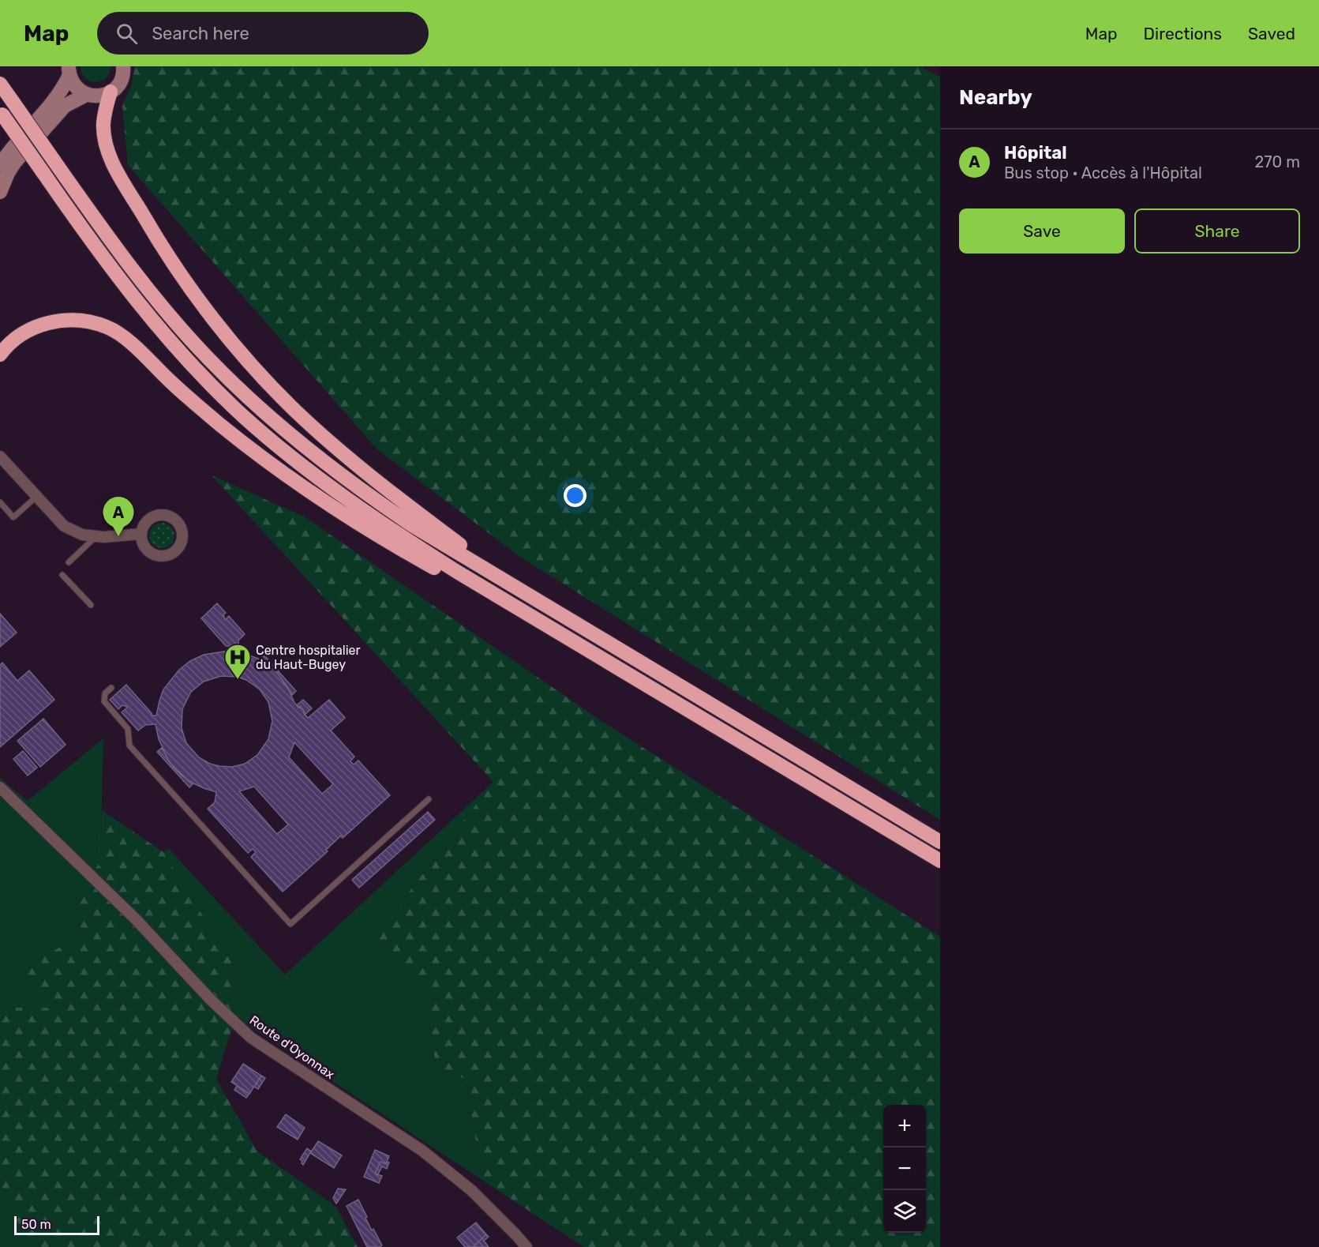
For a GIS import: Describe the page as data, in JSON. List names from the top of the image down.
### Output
{
  "streets": {
    "street": ["Route d'Oyonnax"]
  },
  "places": {
    "hospital": ["Centre hospitalier du Haut-Bugey"]
  },
  "scale_bar": "50 m",
  "page": {
    "header": "Map",
    "search": "Search here",
    "nav": ["Map", "Directions", "Saved"],
    "heading": "Nearby",
    "list": [
      {
        "mark": "A",
        "name": "Hôpital",
        "note": "Bus stop · Accès à l'Hôpital",
        "value": "270 m"
      }
    ],
    "buttons": ["Save", "Share"],
    "pins": "A",
    "map_buttons": ["+", "−"],
    "scale": "50 m"
  }
}
